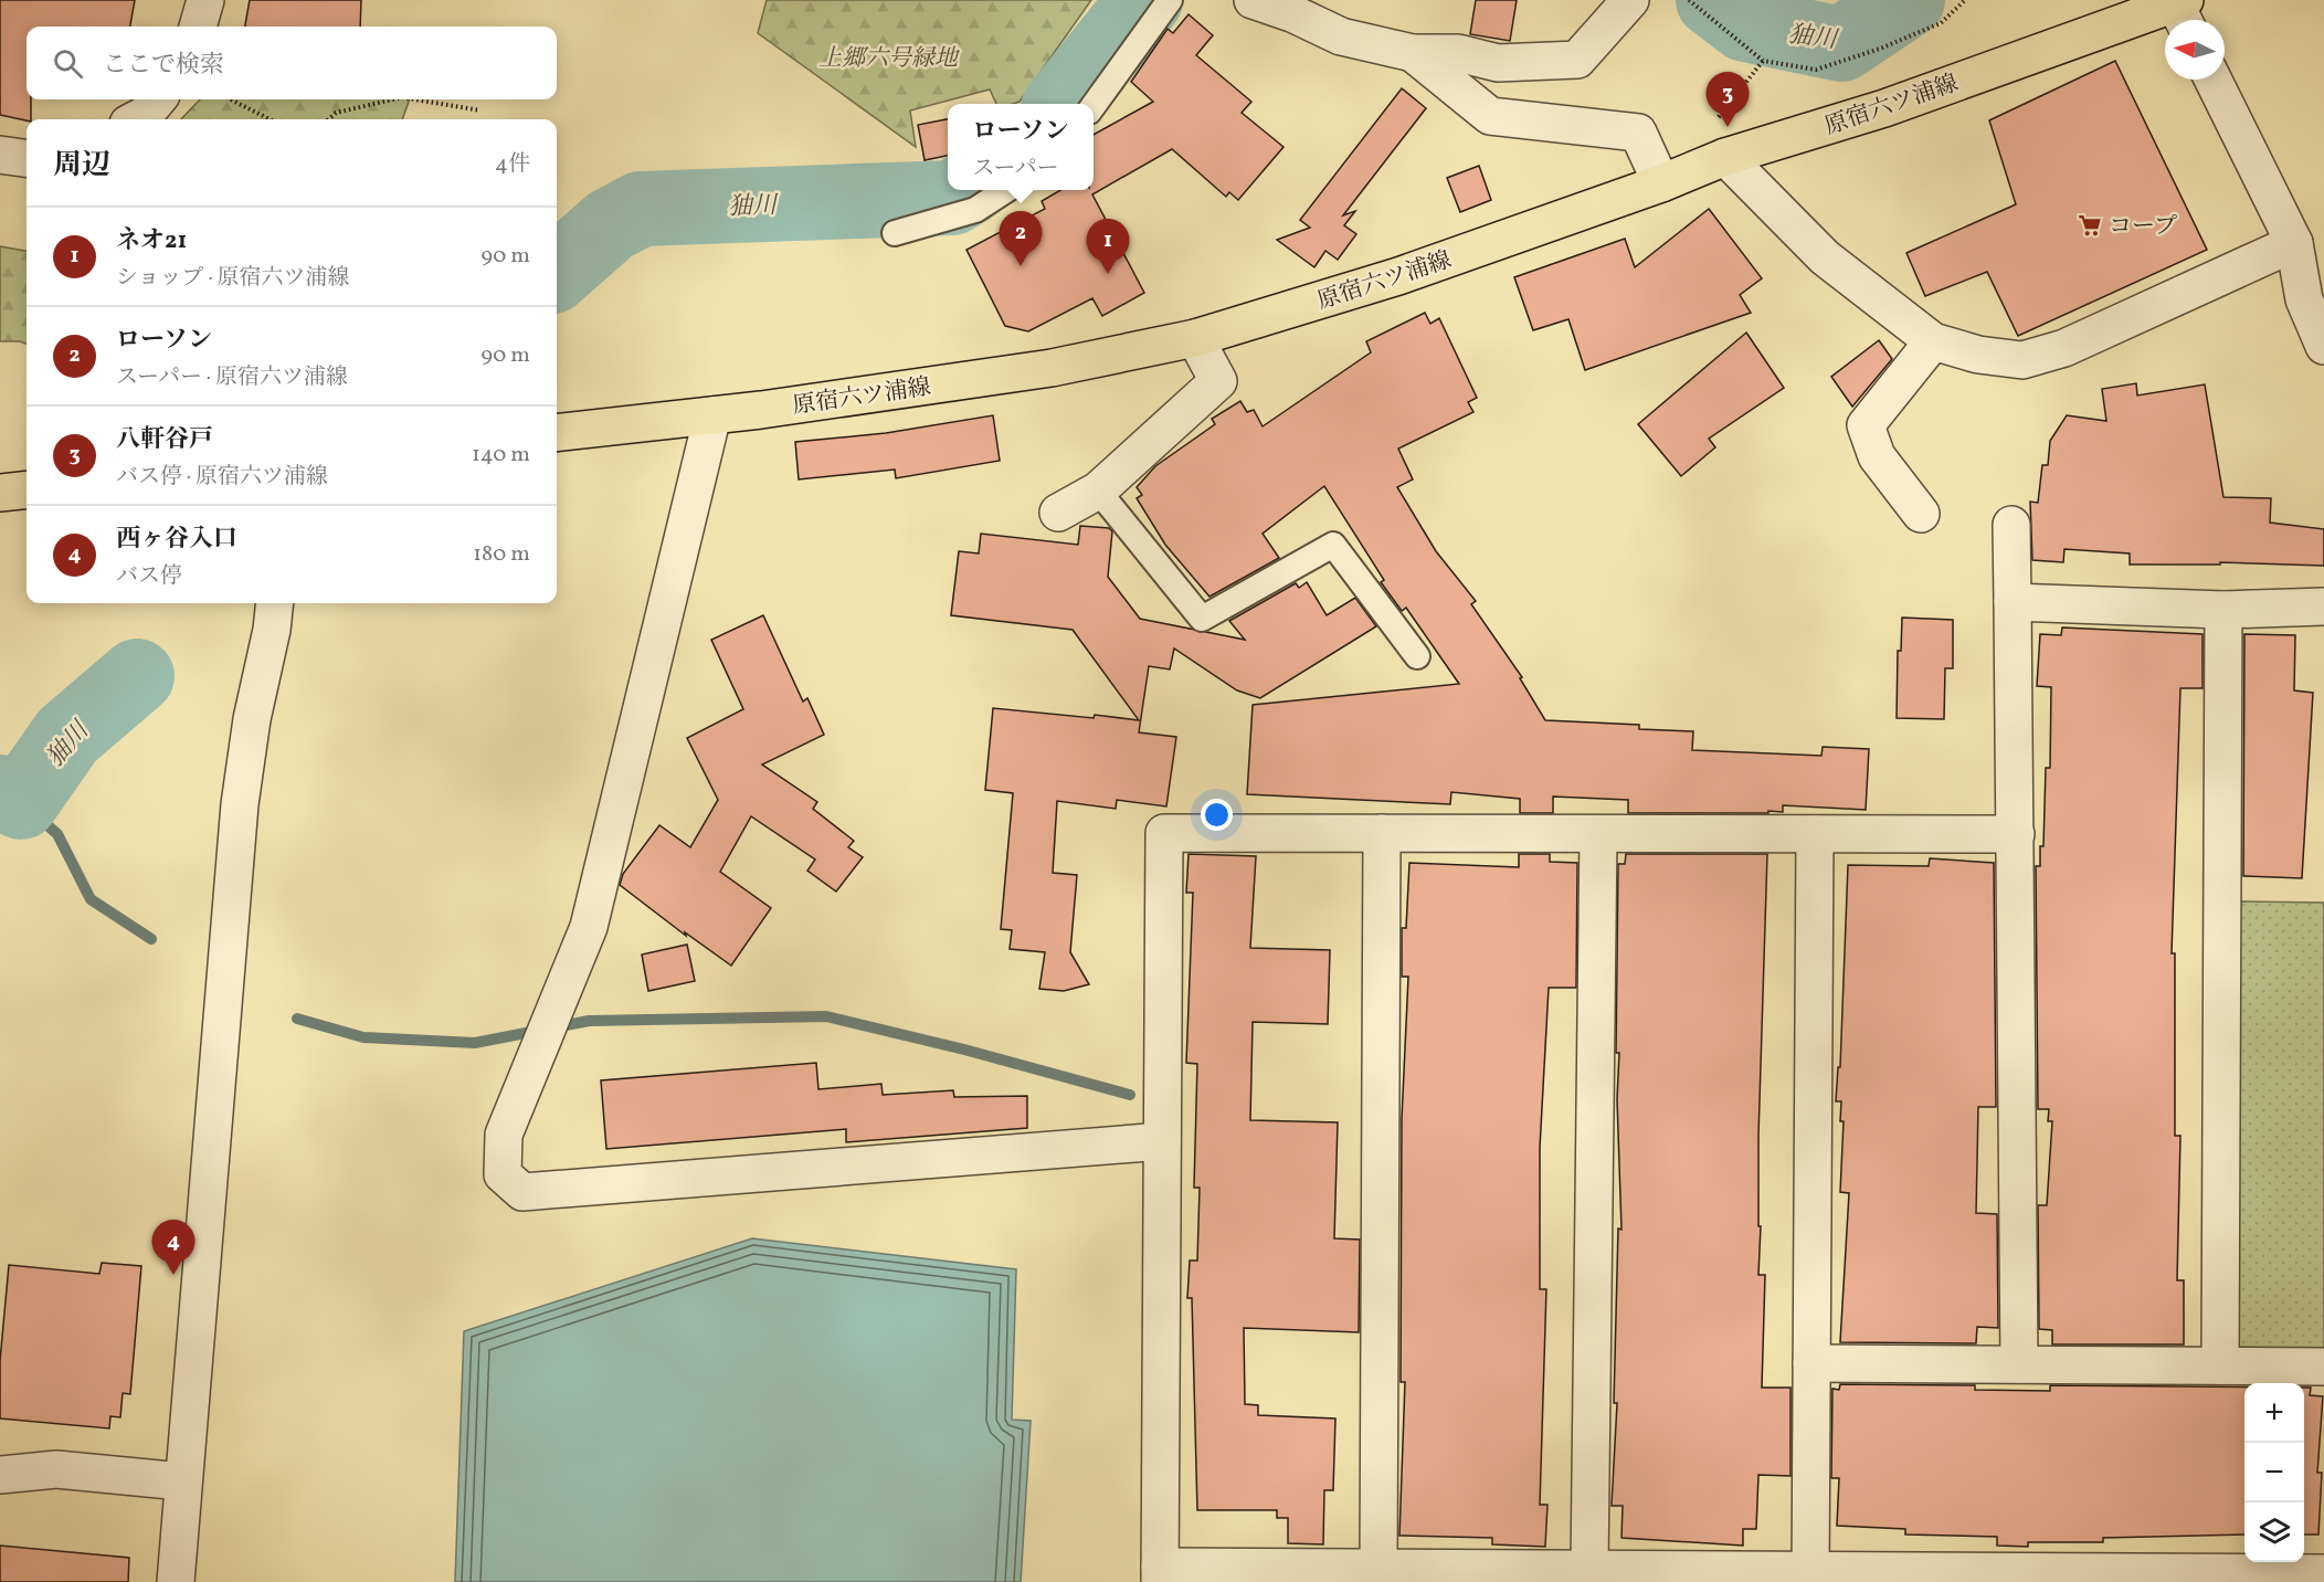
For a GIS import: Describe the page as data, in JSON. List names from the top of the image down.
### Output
{
  "streets": {
    "main road": ["原宿六ツ浦線"]
  },
  "water": ["㹨川"],
  "parks": ["上郷六号緑地"],
  "places": {
    "supermarket": ["コープ"]
  },
  "north": "left",
  "page": {
    "search": "ここで検索",
    "pins": [
      "3",
      "2",
      "1",
      "4"
    ],
    "popup": ["ローソン", "スーパー"],
    "heading": ["周辺", "4件"],
    "list": [
      {
        "mark": "1",
        "name": "ネオ21",
        "note": "ショップ · 原宿六ツ浦線",
        "value": "90 m"
      },
      {
        "mark": "2",
        "name": "ローソン",
        "note": "スーパー · 原宿六ツ浦線",
        "value": "90 m"
      },
      {
        "mark": "3",
        "name": "八軒谷戸",
        "note": "バス停 · 原宿六ツ浦線",
        "value": "140 m"
      },
      {
        "mark": "4",
        "name": "西ヶ谷入口",
        "note": "バス停",
        "value": "180 m"
      }
    ],
    "map_buttons": ["+", "−"]
  }
}
